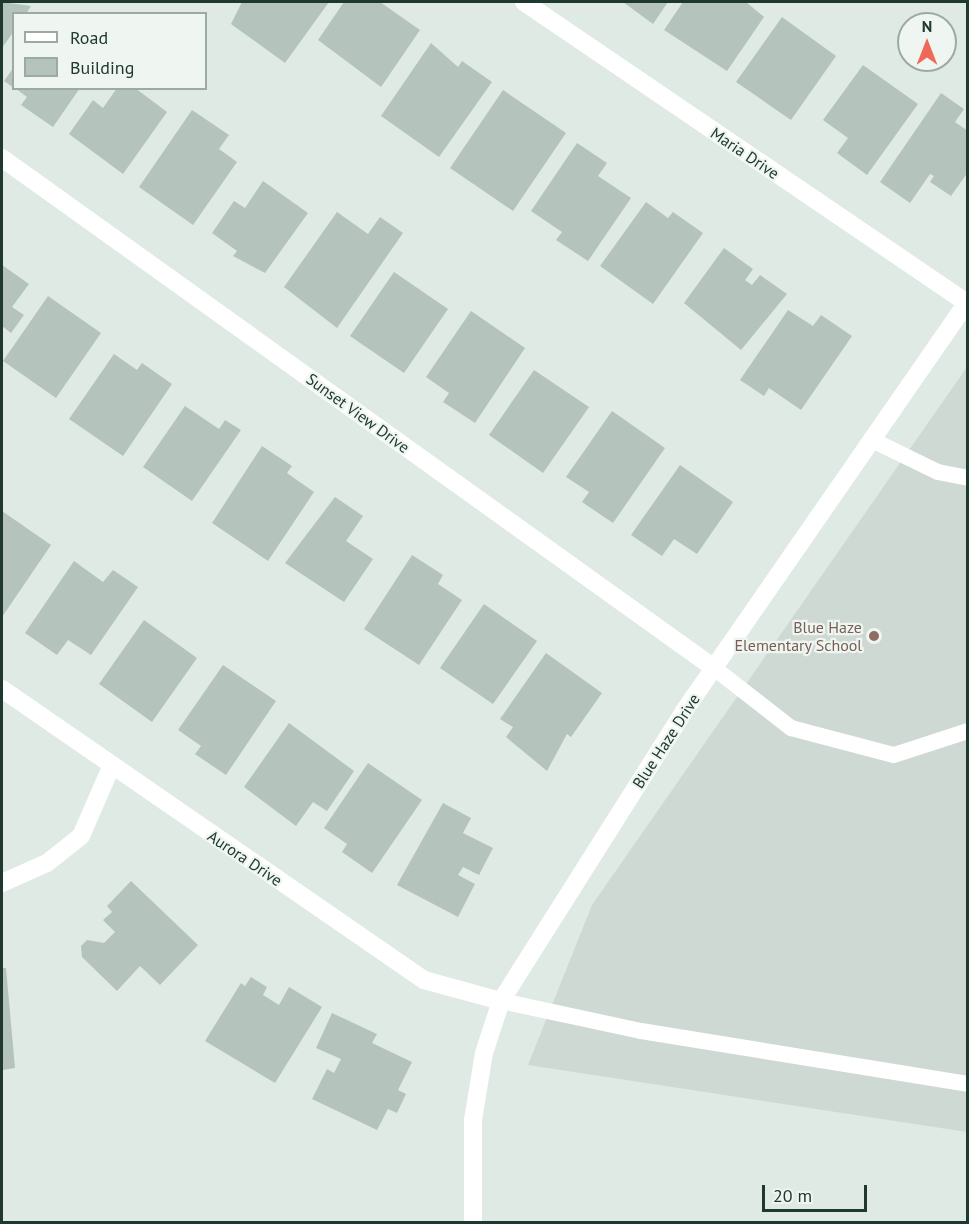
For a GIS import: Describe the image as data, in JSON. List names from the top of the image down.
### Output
{
  "streets": {
    "street": [
      "Maria Drive",
      "Sunset View Drive",
      "Blue Haze Drive",
      "Aurora Drive"
    ]
  },
  "crossings": [
    ["Maria Drive", "Blue Haze Drive"],
    ["Sunset View Drive", "Blue Haze Drive"],
    ["Blue Haze Drive", "Aurora Drive"]
  ],
  "places": ["Blue Haze Elementary School"],
  "legend": ["Road", "Building"],
  "scale_bar": "20 m",
  "north": "top"
}
